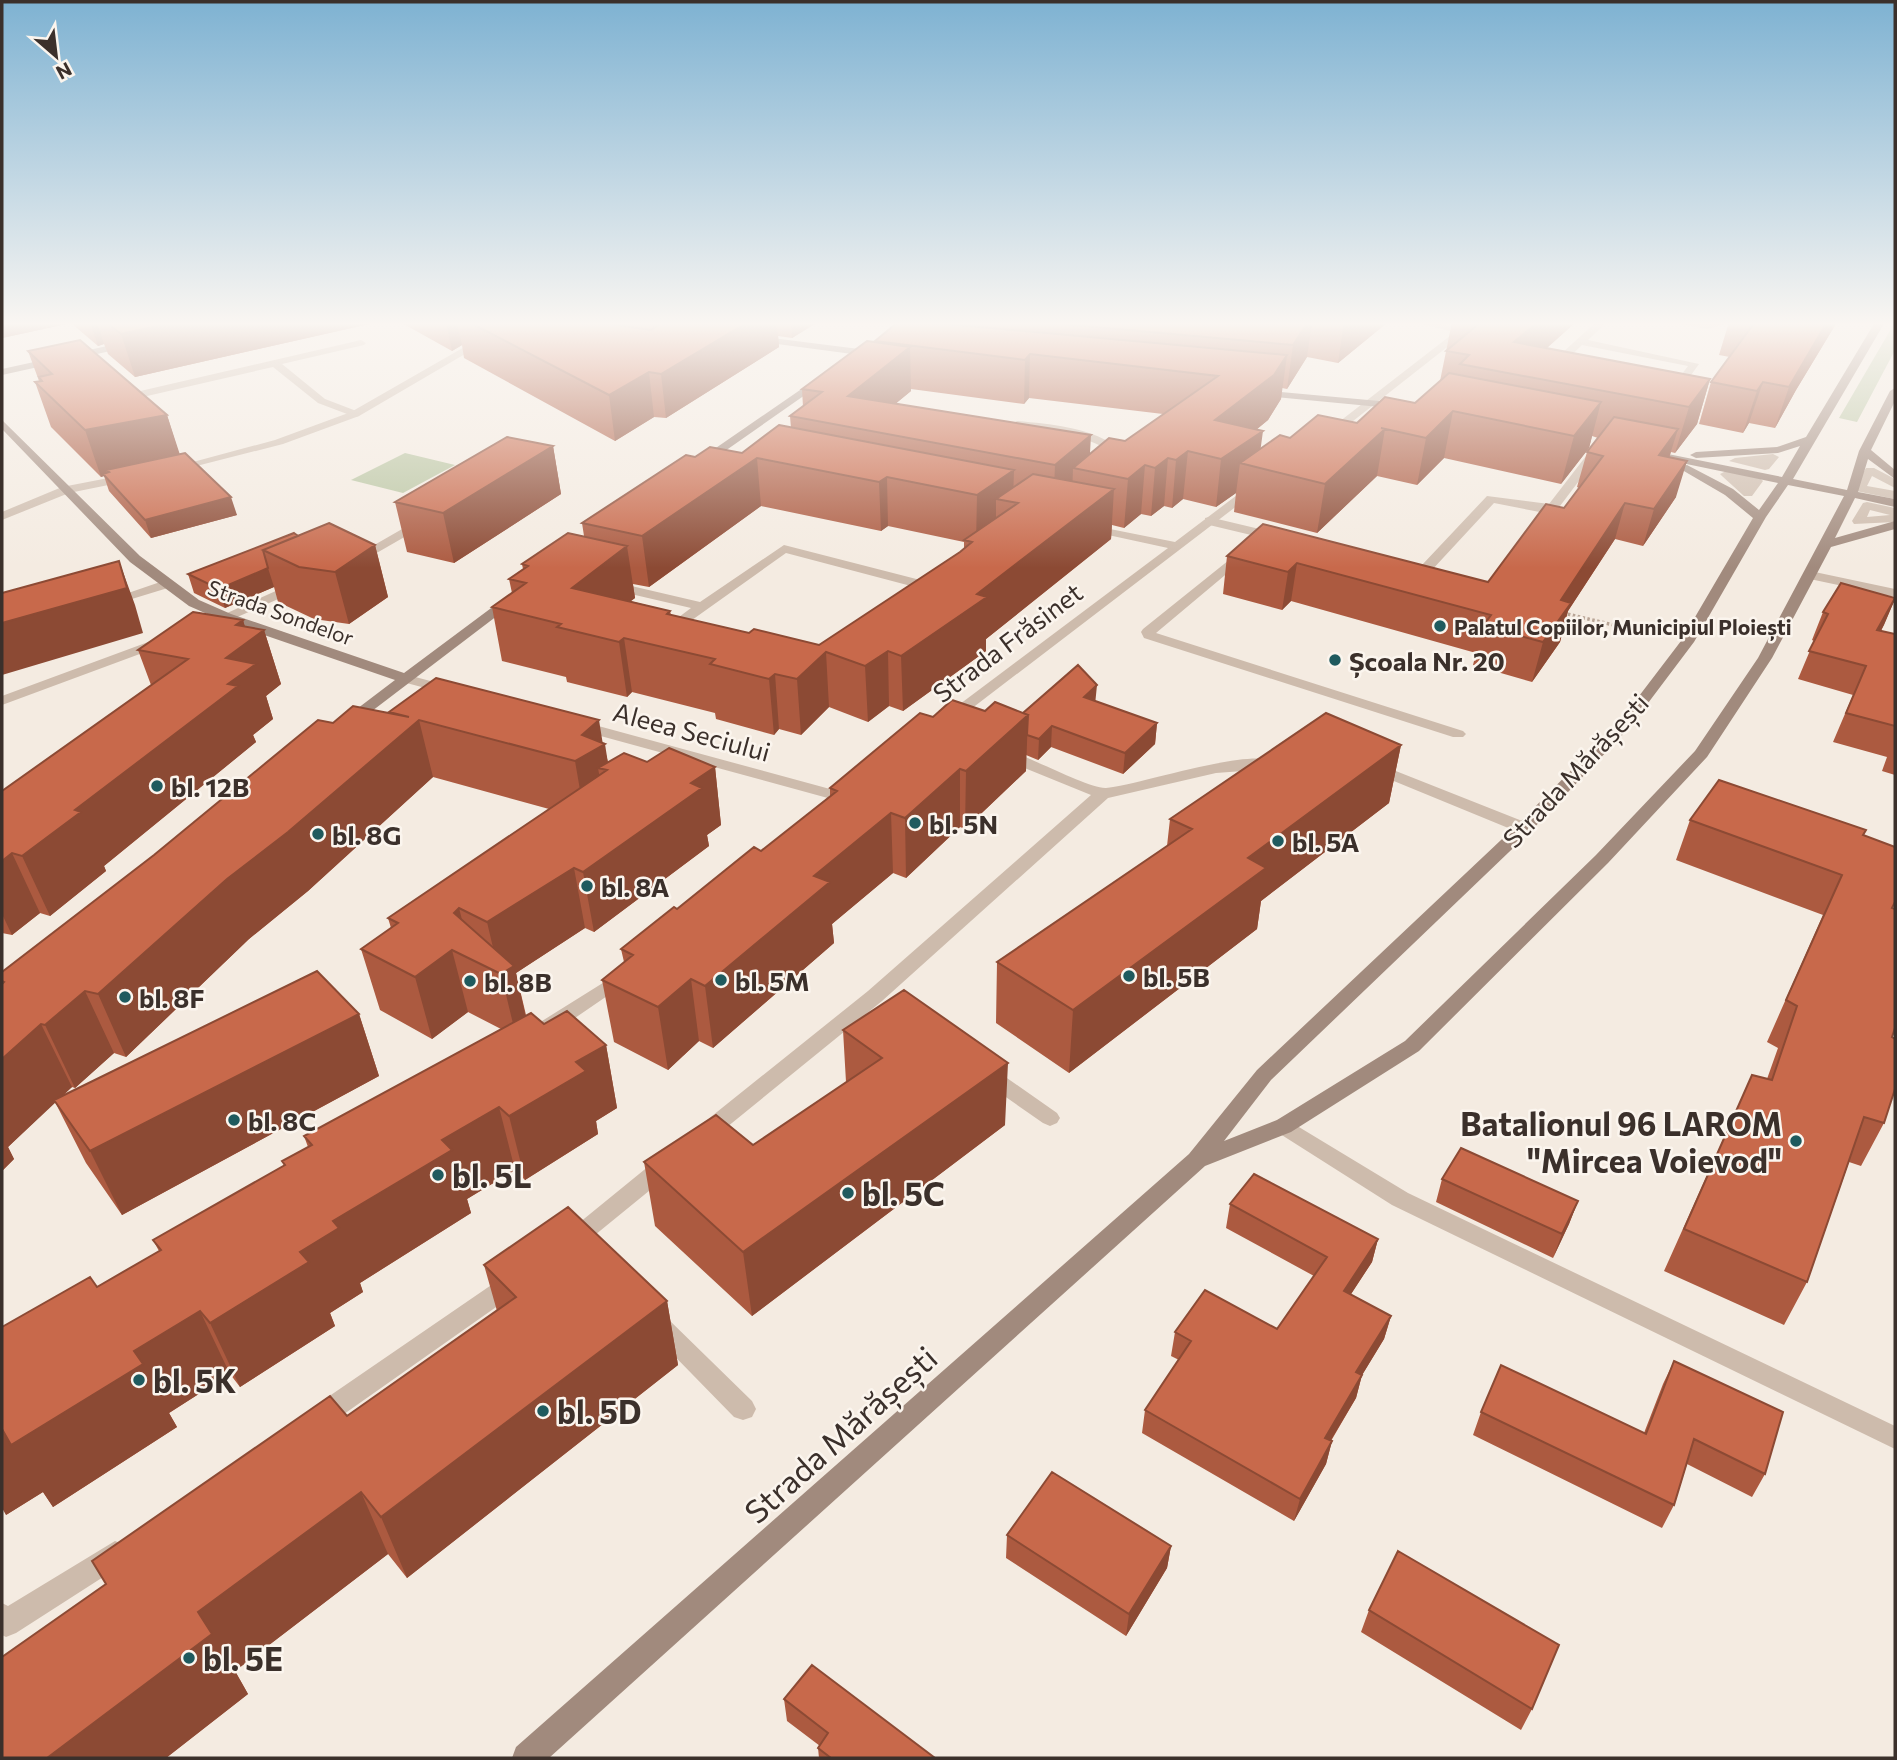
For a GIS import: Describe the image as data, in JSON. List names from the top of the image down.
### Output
{
  "streets": {
    "main road": ["Strada Sondelor", "Strada Mărășești"],
    "street": ["Strada Frăsinet", "Aleea Seciului"]
  },
  "places": [
    "Palatul Copiilor, Municipiul Ploiești",
    "Școala Nr. 20",
    "bl. 12B",
    "bl. 5N",
    "bl. 8G",
    "bl. 5A",
    "bl. 8A",
    "bl. 5B",
    "bl. 5M",
    "bl. 8B",
    "bl. 8F",
    "bl. 8C",
    "Batalionul 96 LAROM \"Mircea Voievod\"",
    "bl. 5L",
    "bl. 5C",
    "bl. 5K",
    "bl. 5D",
    "bl. 5E"
  ],
  "north": "bottom right"
}
